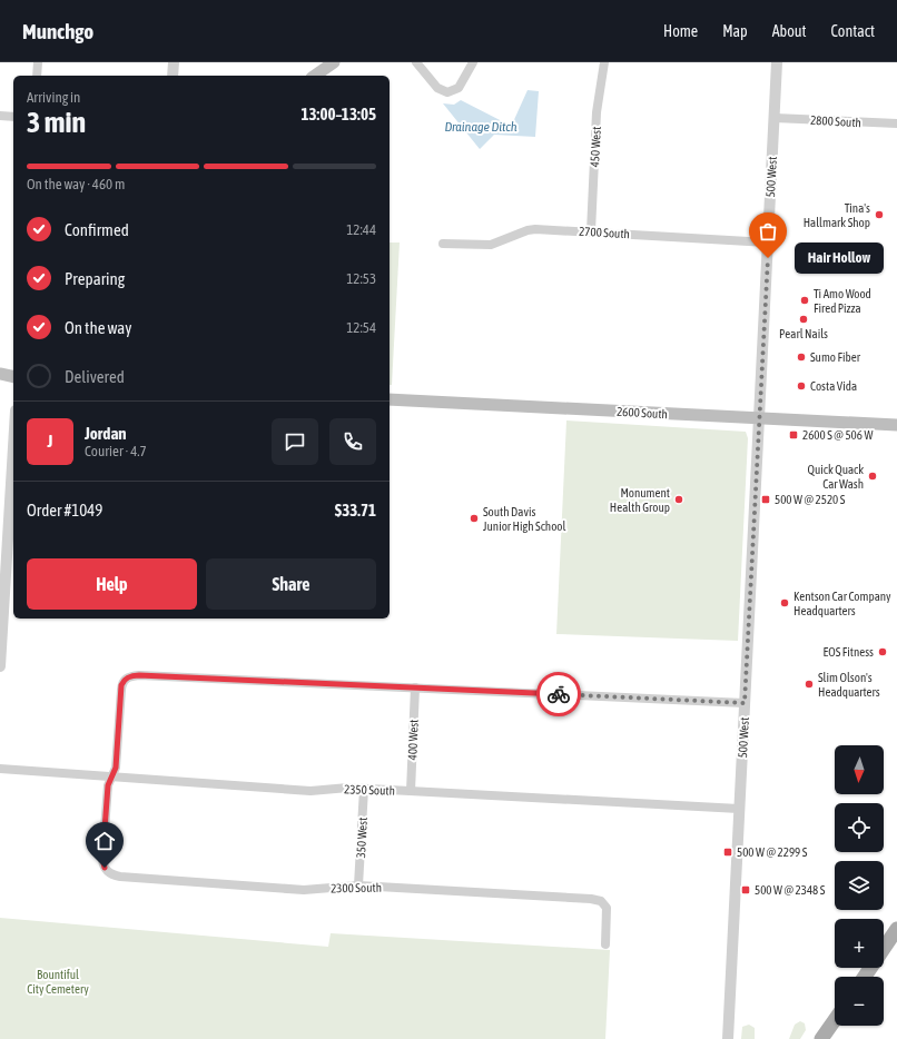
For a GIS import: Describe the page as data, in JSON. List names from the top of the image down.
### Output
{
  "streets": {
    "main road": ["2600 South"],
    "street": [
      "2800 South",
      "450 West",
      "500 West",
      "2700 South",
      "400 West",
      "2350 South",
      "350 West",
      "2300 South"
    ]
  },
  "crossings": [
    ["2800 South", "500 West"],
    ["450 West", "2700 South"],
    ["500 West", "2700 South"],
    ["500 West", "2600 South"],
    ["500 West", "2350 South"],
    ["400 West", "2350 South"],
    ["2350 South", "350 West"],
    ["2350 South", "2300 South"],
    ["350 West", "2300 South"]
  ],
  "water": ["Drainage Ditch"],
  "parks": ["Bountiful City Cemetery"],
  "places": {
    "other": [
      "Tina's Hallmark Shop",
      "Hair Hollow",
      "Ti Amo Wood Fired Pizza",
      "Pearl Nails",
      "Sumo Fiber",
      "Costa Vida",
      "Quick Quack Car Wash",
      "Monument Health Group",
      "South Davis Junior High School",
      "Kentson Car Company Headquarters",
      "EOS Fitness",
      "Slim Olson's Headquarters"
    ],
    "transit": [
      "2600 S @ 506 W",
      "500 W @ 2520 S",
      "500 W @ 2299 S",
      "500 W @ 2348 S"
    ]
  },
  "north": "bottom",
  "page": {
    "header": "Munchgo",
    "nav": [
      "Home",
      "Map",
      "About",
      "Contact"
    ],
    "heading": ["3 min", "Arriving in", "13:00–13:05"],
    "panel": [
      "Jordan",
      "Courier · 4.7",
      "Order #1049",
      "$33.71"
    ],
    "bar": "On the way · 460 m",
    "list": [
      ["Confirmed", "12:44"],
      ["Preparing", "12:53"],
      ["On the way", "12:54"],
      "Delivered"
    ],
    "bubble": "Hair Hollow",
    "round": "J",
    "buttons": ["Help", "Share"],
    "map_buttons": ["+", "−"]
  }
}
